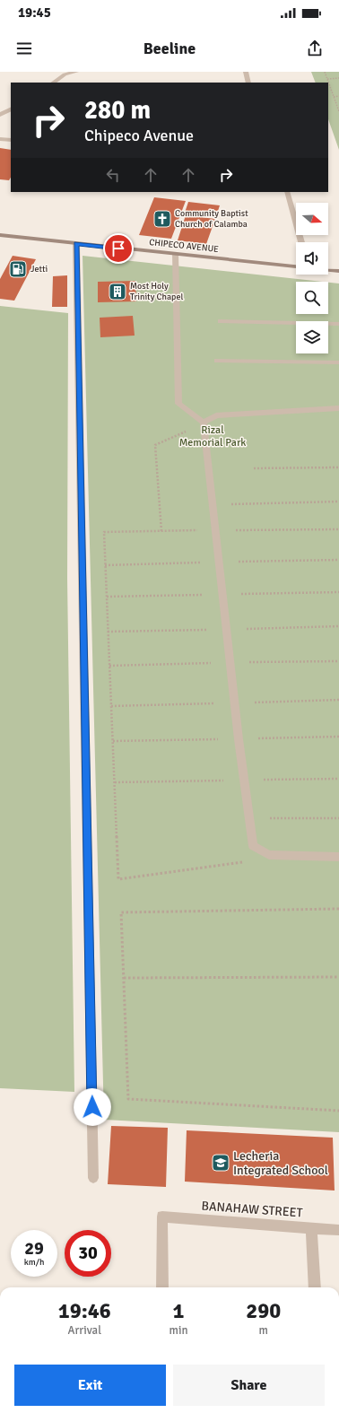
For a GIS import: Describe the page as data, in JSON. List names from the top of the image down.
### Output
{
  "streets": {
    "main road": ["CHIPECO AVENUE"],
    "street": ["BANAHAW STREET"]
  },
  "parks": ["Rizal Memorial Park"],
  "places": {
    "church": ["Community Baptist Church of Calamba"],
    "fuel station": ["Jetti"],
    "building": ["Most Holy Trinity Chapel"],
    "school or university": ["Lecheria Integrated School"]
  },
  "north": "right",
  "page": {
    "status": "19:45",
    "header": "Beeline",
    "turn": ["280 m", "Chipeco Avenue"],
    "speed": "29 km/h",
    "limit": "30",
    "eta": [
      "19:46",
      "Arrival",
      "1",
      "min",
      "290",
      "m"
    ],
    "buttons": ["Exit", "Share"]
  }
}
